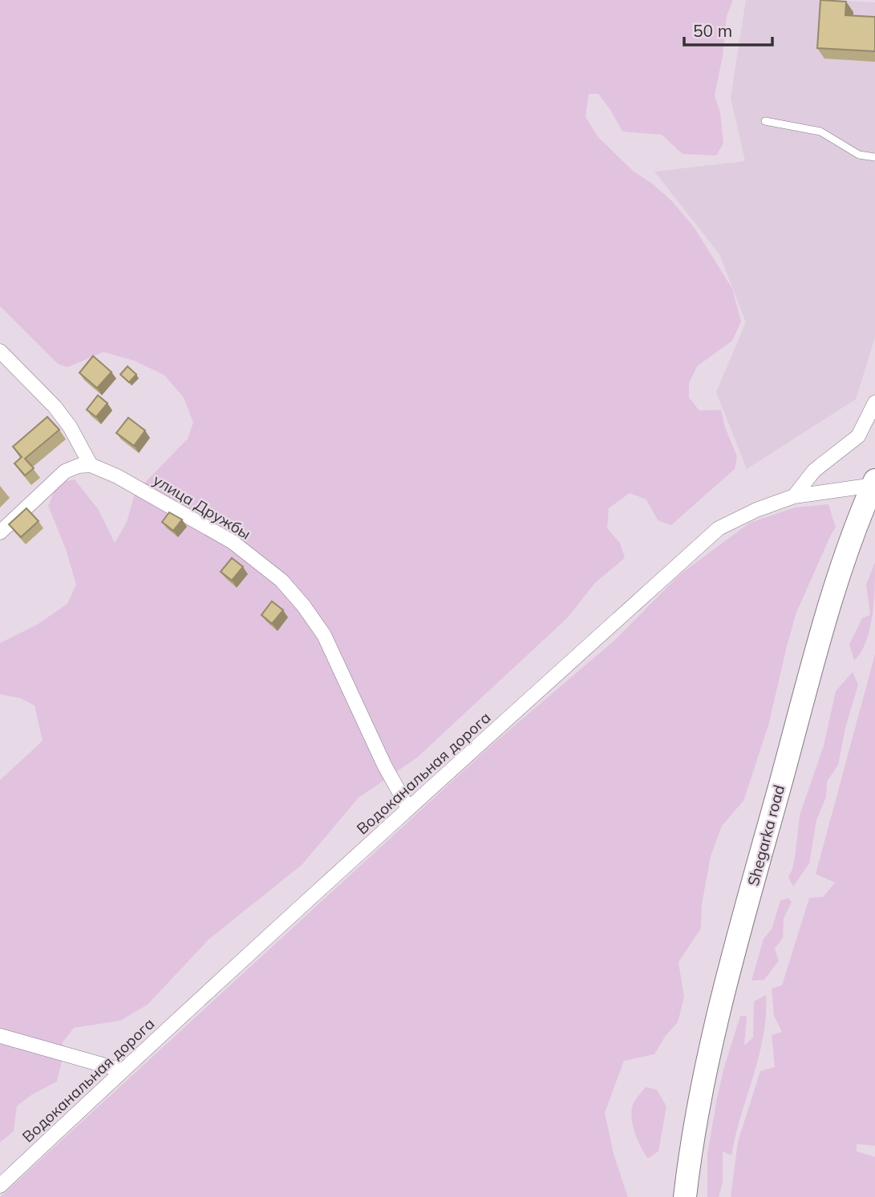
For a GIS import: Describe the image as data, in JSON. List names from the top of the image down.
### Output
{
  "streets": {
    "main road": ["Shegarka road"],
    "street": ["улица Дружбы", "Водоканальная дорога"]
  },
  "crossings": [
    ["улица Дружбы", "Водоканальная дорога"],
    ["Водоканальная дорога", "Shegarka road"]
  ],
  "scale_bar": "50 m"
}
